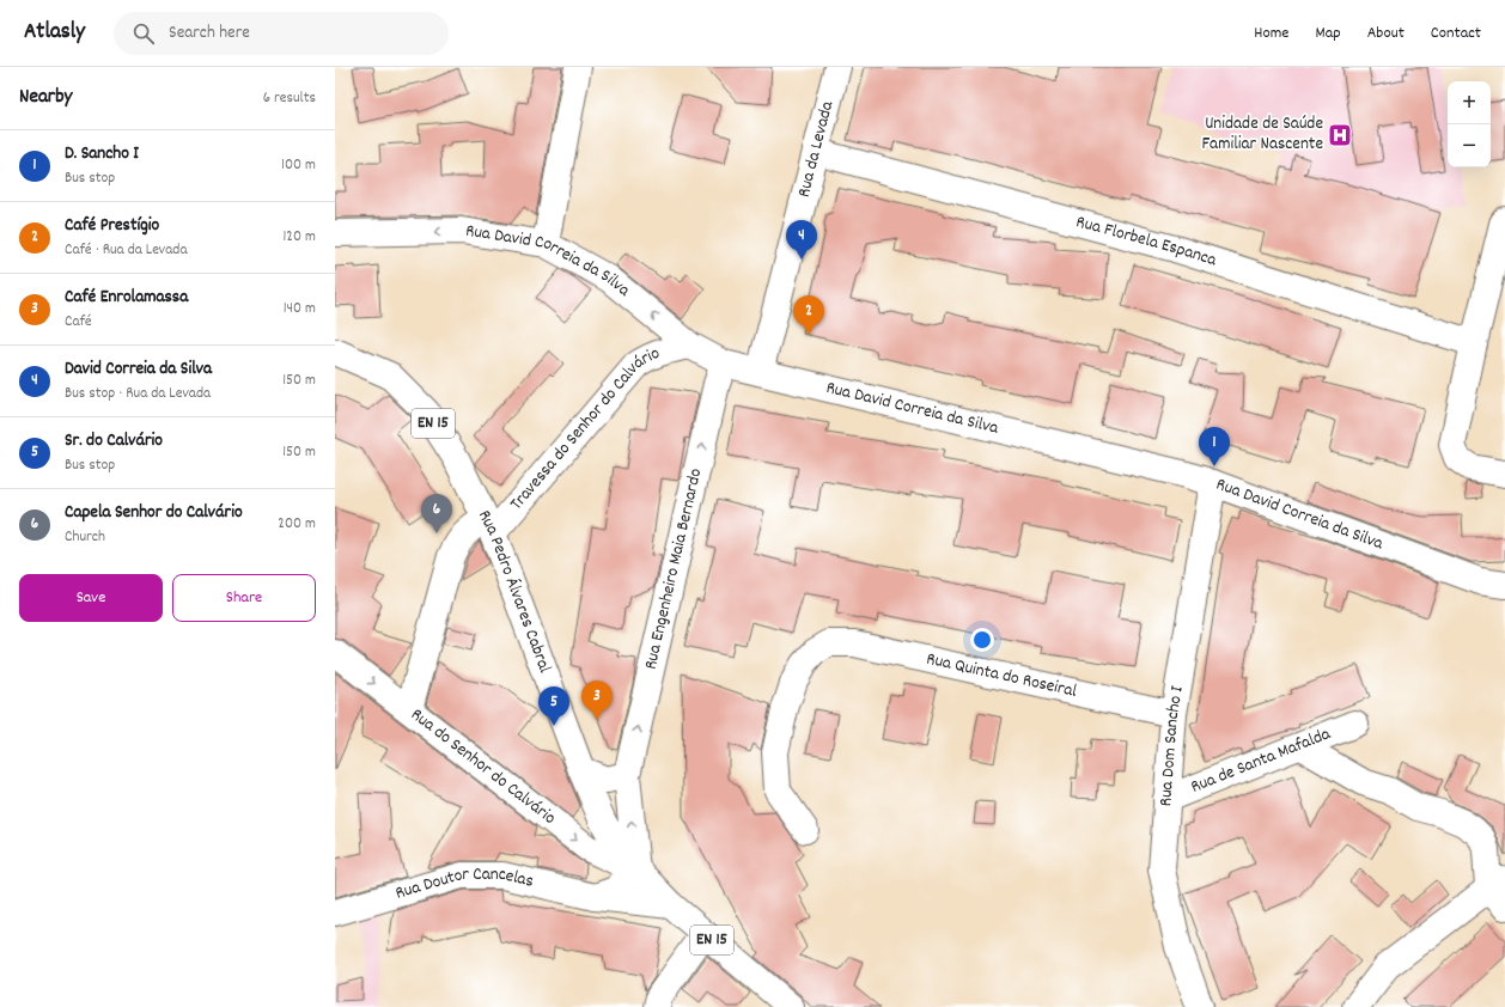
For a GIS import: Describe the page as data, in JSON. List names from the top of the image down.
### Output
{
  "streets": {
    "street": [
      "Rua da Levada",
      "Rua Florbela Espanca",
      "Rua David Correia da Silva",
      "EN 15",
      "Travessa do Senhor do Calvário",
      "Rua Engenheiro Maia Bernardo",
      "Rua Pedro Álvares Cabral",
      "Rua Quinta do Roseiral",
      "Rua Dom Sancho I",
      "Rua de Santa Mafalda",
      "Rua do Senhor do Calvário",
      "Rua Doutor Cancelas"
    ]
  },
  "crossings": [
    ["Rua da Levada", "Rua Florbela Espanca"],
    ["Rua da Levada", "Rua David Correia da Silva"],
    ["Rua David Correia da Silva", "Travessa do Senhor do Calvário"],
    ["Rua David Correia da Silva", "Rua Engenheiro Maia Bernardo"],
    ["Rua David Correia da Silva", "Rua Dom Sancho I"],
    ["Travessa do Senhor do Calvário", "Rua Pedro Álvares Cabral"],
    ["Travessa do Senhor do Calvário", "Rua do Senhor do Calvário"],
    ["Rua Engenheiro Maia Bernardo", "Rua Pedro Álvares Cabral"],
    ["Rua Engenheiro Maia Bernardo", "Rua do Senhor do Calvário"],
    ["Rua Pedro Álvares Cabral", "Rua do Senhor do Calvário"],
    ["Rua Pedro Álvares Cabral", "Rua Doutor Cancelas"],
    ["Rua Quinta do Roseiral", "Rua Dom Sancho I"],
    ["Rua Dom Sancho I", "Rua de Santa Mafalda"]
  ],
  "one_way": ["Rua Engenheiro Maia Bernardo", "Rua do Senhor do Calvário"],
  "places": {
    "hospital": ["Unidade de Saúde Familiar Nascente"]
  },
  "page": {
    "header": "Atlasly",
    "search": "Search here",
    "nav": [
      "Home",
      "Map",
      "About",
      "Contact"
    ],
    "heading": ["Nearby", "6 results"],
    "map_buttons": ["+", "−"],
    "list": [
      {
        "mark": "1",
        "name": "D. Sancho I",
        "note": "Bus stop",
        "value": "100 m"
      },
      {
        "mark": "2",
        "name": "Café Prestígio",
        "note": "Café · Rua da Levada",
        "value": "120 m"
      },
      {
        "mark": "3",
        "name": "Café Enrolamassa",
        "note": "Café",
        "value": "140 m"
      },
      {
        "mark": "4",
        "name": "David Correia da Silva",
        "note": "Bus stop · Rua da Levada",
        "value": "150 m"
      },
      {
        "mark": "5",
        "name": "Sr. do Calvário",
        "note": "Bus stop",
        "value": "150 m"
      },
      {
        "mark": "6",
        "name": "Capela Senhor do Calvário",
        "note": "Church",
        "value": "200 m"
      }
    ],
    "pins": [
      "4",
      "2",
      "1",
      "6",
      "3",
      "5"
    ],
    "buttons": ["Save", "Share"]
  }
}
